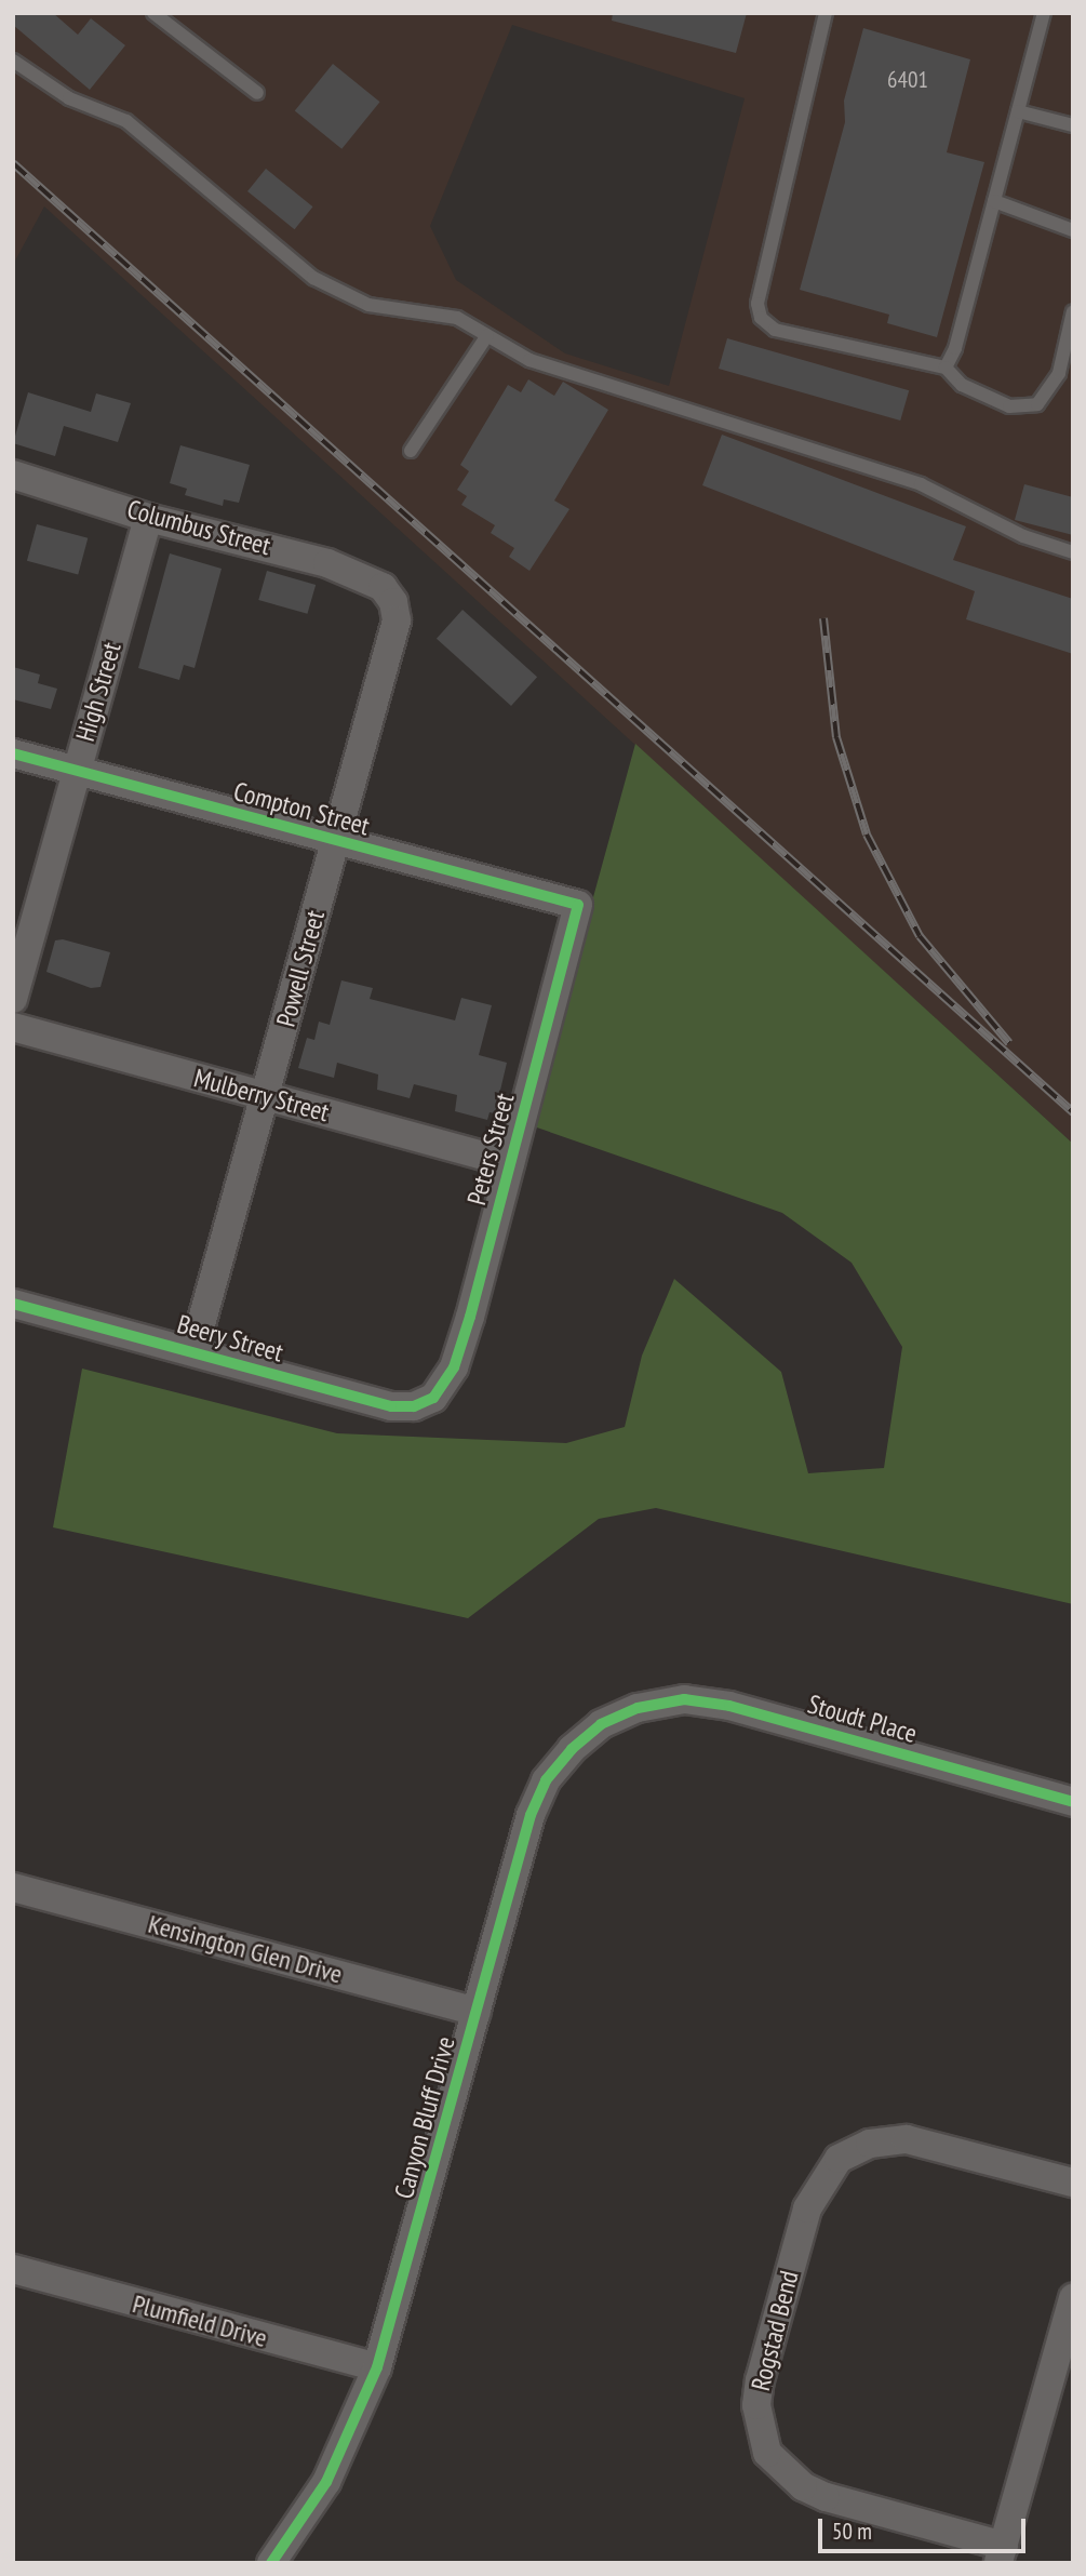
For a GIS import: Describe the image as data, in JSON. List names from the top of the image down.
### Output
{
  "streets": {
    "street": [
      "Columbus Street",
      "High Street",
      "Compton Street",
      "Powell Street",
      "Mulberry Street",
      "Peters Street",
      "Beery Street",
      "Stoudt Place",
      "Kensington Glen Drive",
      "Canyon Bluff Drive",
      "Plumfield Drive",
      "Rogstad Bend"
    ]
  },
  "crossings": [
    ["Columbus Street", "High Street"],
    ["Columbus Street", "Powell Street"],
    ["High Street", "Compton Street"],
    ["Compton Street", "Powell Street"],
    ["Compton Street", "Peters Street"],
    ["Powell Street", "Mulberry Street"],
    ["Powell Street", "Beery Street"],
    ["Mulberry Street", "Peters Street"],
    ["Peters Street", "Beery Street"],
    ["Stoudt Place", "Canyon Bluff Drive"],
    ["Kensington Glen Drive", "Canyon Bluff Drive"],
    ["Canyon Bluff Drive", "Plumfield Drive"]
  ],
  "house_numbers": ["6401"],
  "scale_bar": "50 m"
}
